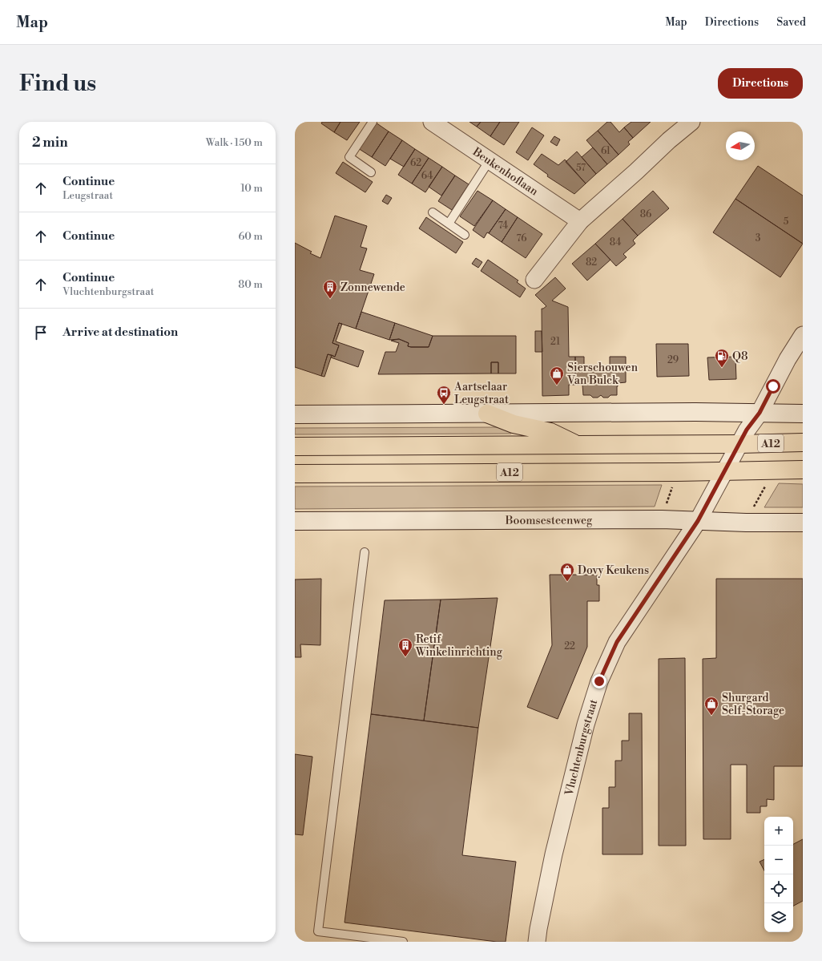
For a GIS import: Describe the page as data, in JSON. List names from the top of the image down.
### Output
{
  "streets": {
    "highway": ["A12"],
    "main road": ["Boomsesteenweg"],
    "street": ["Beukenhoflaan", "Vluchtenburgstraat"]
  },
  "crossings": [
    ["A12", "Vluchtenburgstraat"],
    ["Boomsesteenweg", "Vluchtenburgstraat"]
  ],
  "places": {
    "building": ["Zonnewende", "Retif Winkelinrichting"],
    "fuel station": ["Q8"],
    "shop": ["Sierschouwen Van Bulck", "Dovy Keukens", "Shurgard Self-Storage"],
    "bus stop": ["Aartselaar Leugstraat"]
  },
  "house_numbers": [
    "61",
    "62",
    "57",
    "64",
    "86",
    "5",
    "74",
    "76",
    "3",
    "84",
    "82",
    "21",
    "29",
    "22"
  ],
  "north": "left",
  "page": {
    "header": "Map",
    "nav": ["Map", "Directions", "Saved"],
    "buttons": "Directions",
    "title": "Find us",
    "heading": ["2 min", "Walk · 150 m"],
    "list": [
      ["Continue", "Leugstraat", "10 m"],
      ["Continue", "60 m"],
      ["Continue", "Vluchtenburgstraat", "80 m"],
      "Arrive at destination"
    ],
    "map_buttons": ["+", "−"]
  }
}
